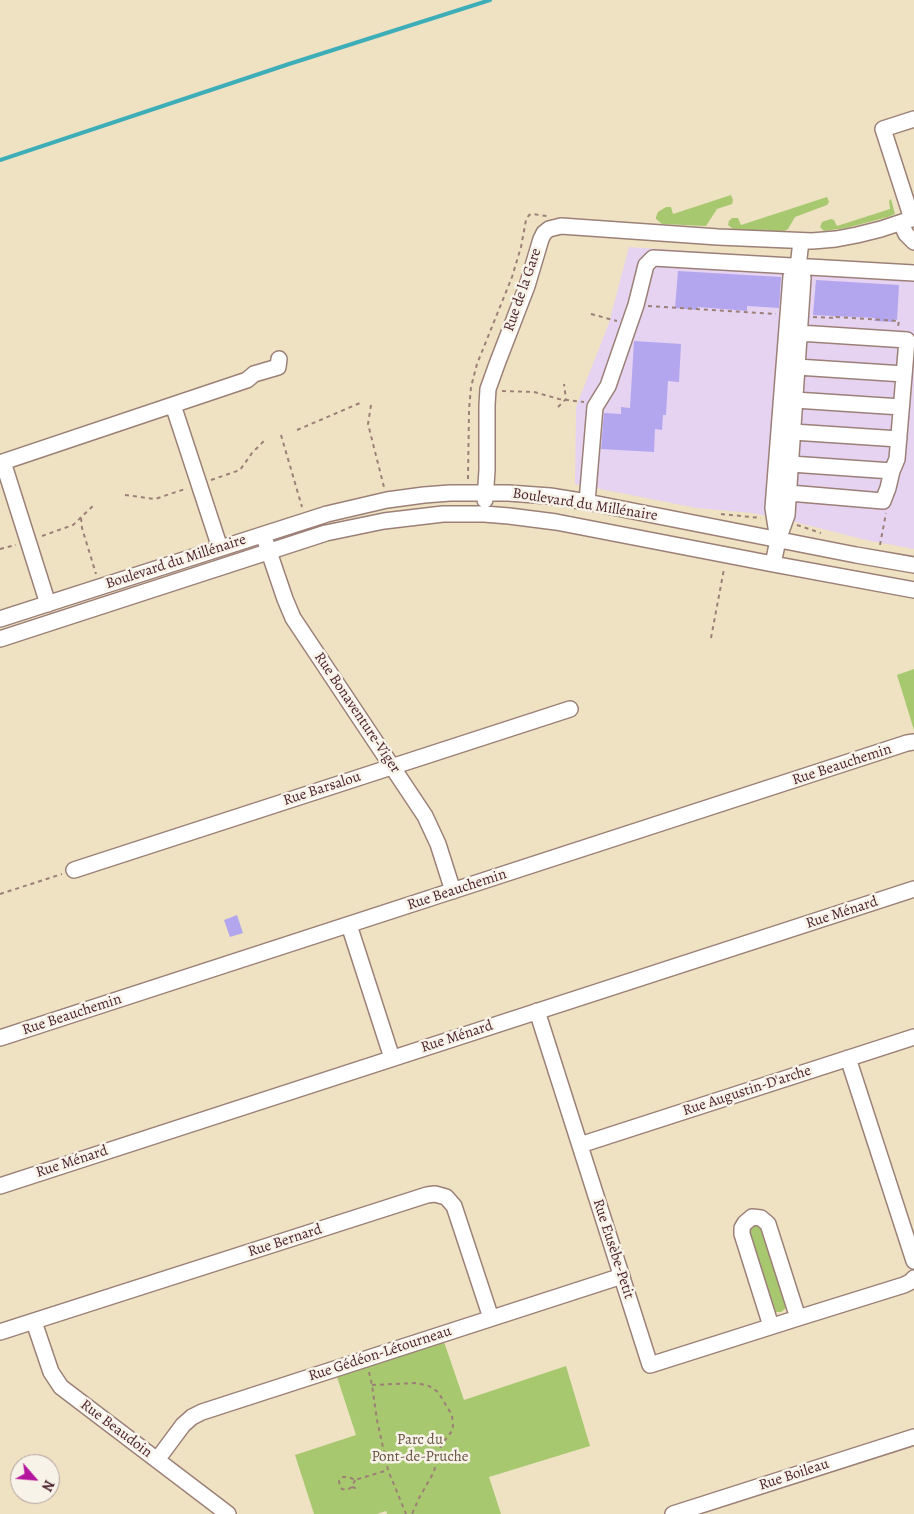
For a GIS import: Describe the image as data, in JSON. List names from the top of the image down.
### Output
{
  "streets": {
    "street": [
      "Rue de la Gare",
      "Boulevard du Millénaire",
      "Rue Bonaventure-Viger",
      "Rue Beauchemin",
      "Rue Barsalou",
      "Rue Ménard",
      "Rue Augustin-D'arche",
      "Rue Bernard",
      "Rue Eusèbe-Petit",
      "Rue Gédéon-Létourneau",
      "Rue Beaudoin",
      "Rue Boileau"
    ]
  },
  "crossings": [
    ["Rue de la Gare", "Boulevard du Millénaire"],
    ["Boulevard du Millénaire", "Rue Bonaventure-Viger"],
    ["Rue Bonaventure-Viger", "Rue Beauchemin"],
    ["Rue Bonaventure-Viger", "Rue Barsalou"],
    ["Rue Ménard", "Rue Eusèbe-Petit"],
    ["Rue Augustin-D'arche", "Rue Eusèbe-Petit"],
    ["Rue Bernard", "Rue Gédéon-Létourneau"],
    ["Rue Bernard", "Rue Beaudoin"],
    ["Rue Eusèbe-Petit", "Rue Gédéon-Létourneau"],
    ["Rue Gédéon-Létourneau", "Rue Beaudoin"]
  ],
  "parks": ["Parc du Pont-de-Pruche"],
  "north": "bottom right"
}
